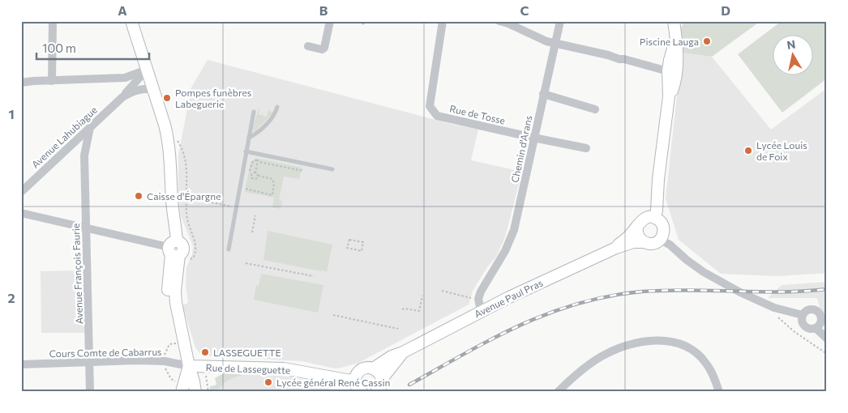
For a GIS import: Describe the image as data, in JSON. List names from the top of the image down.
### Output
{
  "streets": {
    "street": [
      "Rue de Tosse",
      "Avenue Lahubiague",
      "Chemin d'Arans",
      "Avenue François Faurie",
      "Avenue Paul Pras",
      "Cours Comte de Cabarrus",
      "Rue de Lasseguette"
    ]
  },
  "crossings": [
    ["Rue de Tosse", "Chemin d'Arans"],
    ["Avenue Lahubiague", "Avenue François Faurie"],
    ["Chemin d'Arans", "Avenue Paul Pras"],
    ["Avenue François Faurie", "Cours Comte de Cabarrus"],
    ["Avenue Paul Pras", "Rue de Lasseguette"],
    ["Cours Comte de Cabarrus", "Rue de Lasseguette"]
  ],
  "places": [
    "Piscine Lauga",
    "Pompes funèbres Labeguerie",
    "Lycée Louis de Foix",
    "Caisse d'Épargne",
    "LASSEGUETTE",
    "Lycée général René Cassin"
  ],
  "scale_bar": "100 m",
  "north": "top",
  "grid": {
    "columns": [
      "A",
      "B",
      "C",
      "D"
    ],
    "rows": ["1", "2"]
  }
}
